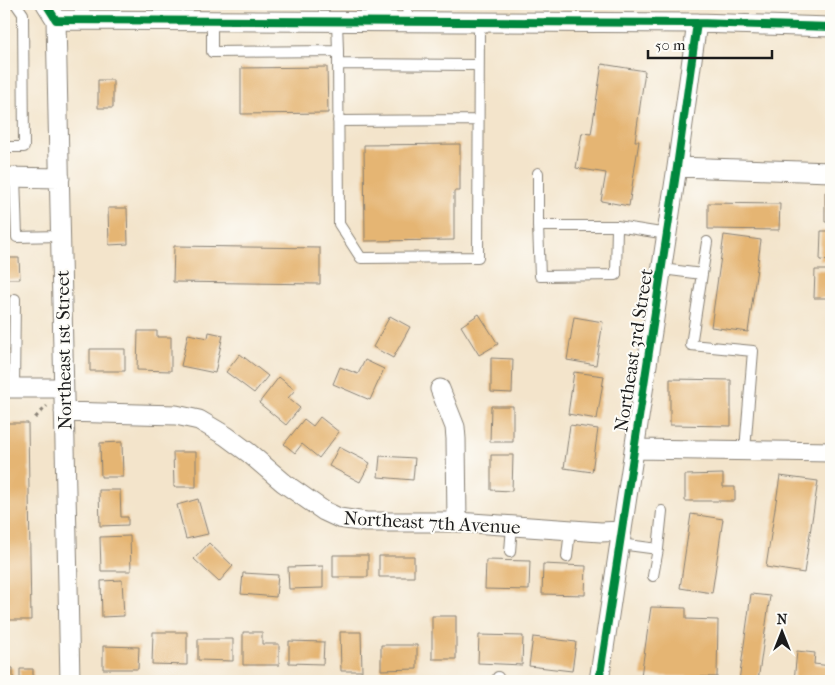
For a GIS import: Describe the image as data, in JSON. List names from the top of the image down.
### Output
{
  "streets": {
    "street": ["Northeast 1st Street", "Northeast 3rd Street", "Northeast 7th Avenue"]
  },
  "crossings": [
    ["Northeast 1st Street", "Northeast 7th Avenue"],
    ["Northeast 3rd Street", "Northeast 7th Avenue"]
  ],
  "scale_bar": "50 m",
  "north": "top"
}
